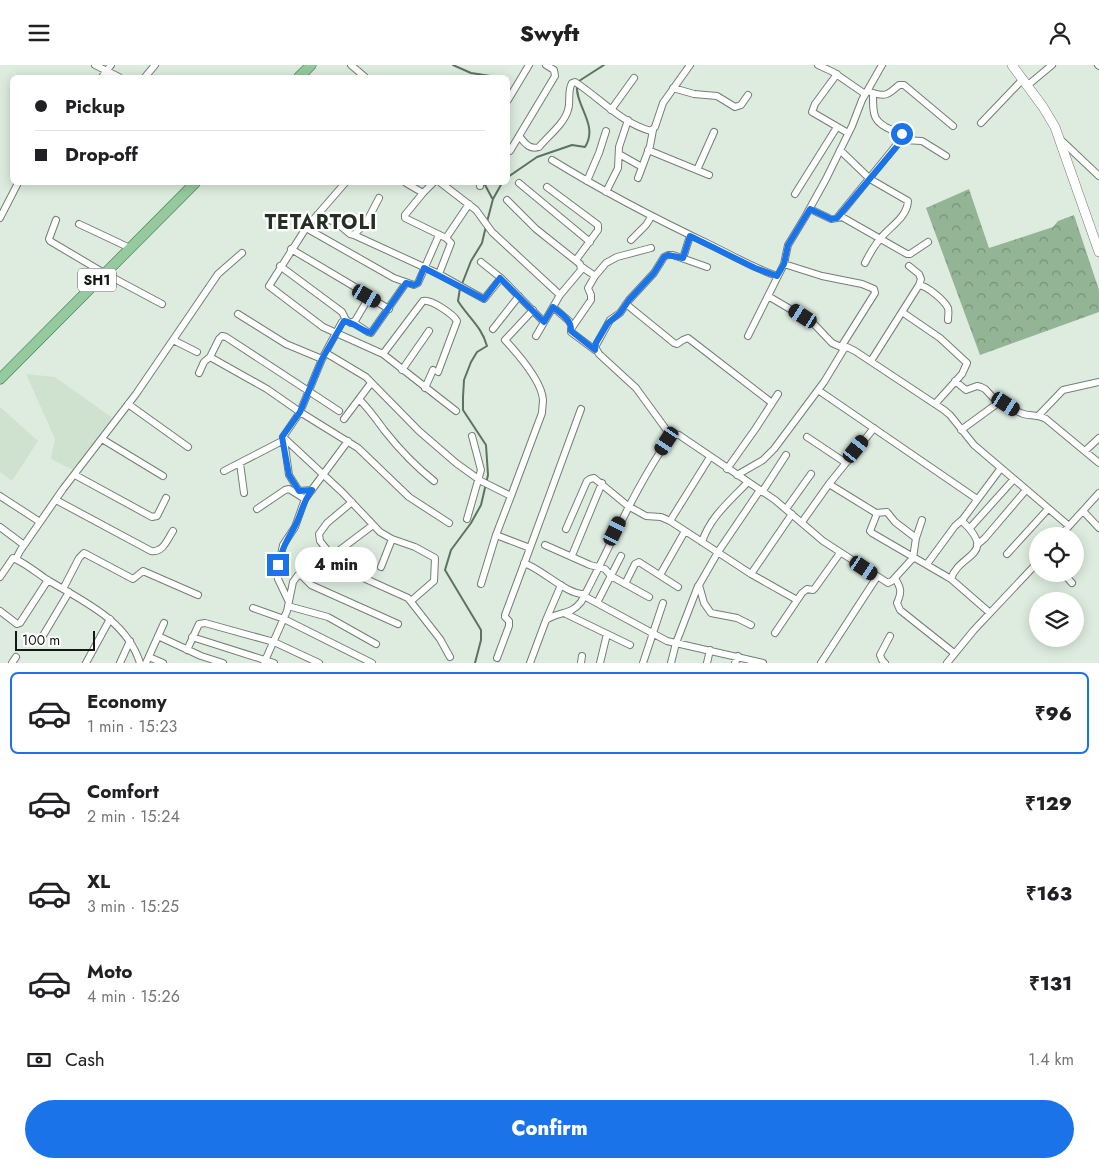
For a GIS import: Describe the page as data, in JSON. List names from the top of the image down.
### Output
{
  "streets": {
    "main road": ["SH1"]
  },
  "districts": ["TETARTOLI"],
  "scale_bar": "100 m",
  "page": {
    "header": "Swyft",
    "banner": ["Pickup", "Drop-off"],
    "bubble": "4 min",
    "scale": "100 m",
    "list": [
      {
        "name": "Economy",
        "note": "1 min · 15:23",
        "value": "₹96"
      },
      {
        "name": "Comfort",
        "note": "2 min · 15:24",
        "value": "₹129"
      },
      {
        "name": "XL",
        "note": "3 min · 15:25",
        "value": "₹163"
      },
      {
        "name": "Moto",
        "note": "4 min · 15:26",
        "value": "₹131"
      }
    ],
    "pay": ["Cash", "1.4 km"],
    "buttons": "Confirm"
  }
}
